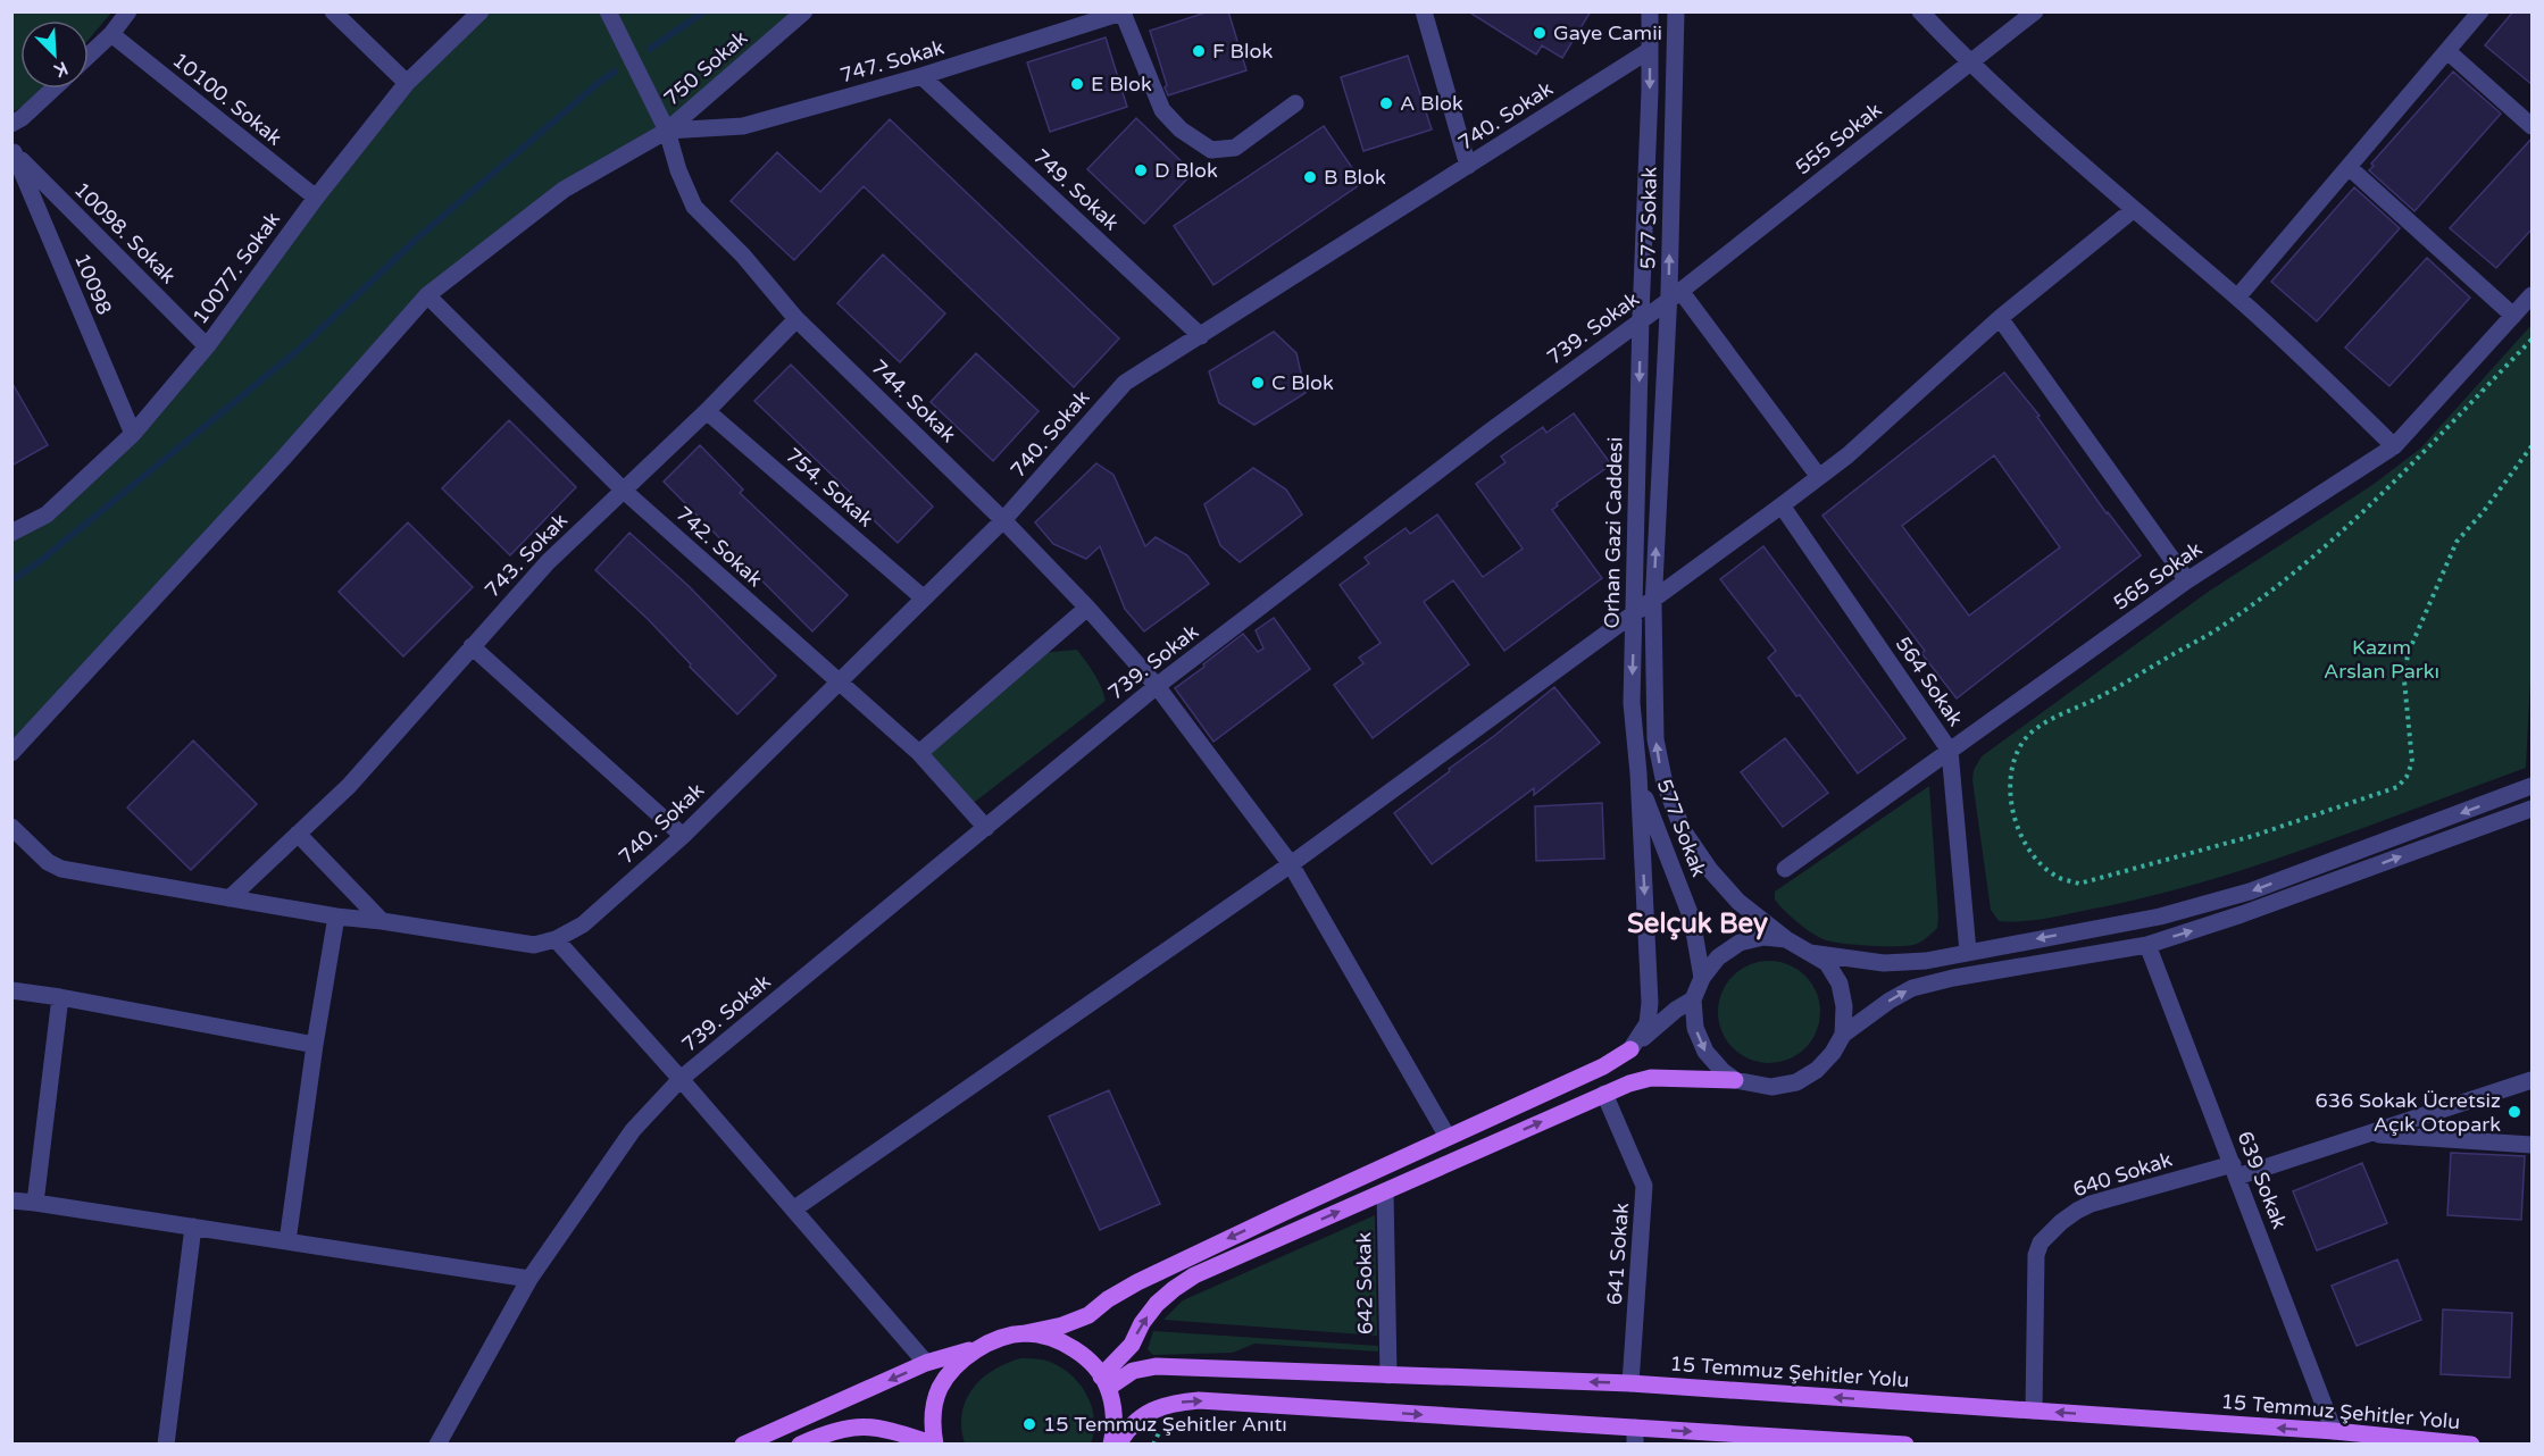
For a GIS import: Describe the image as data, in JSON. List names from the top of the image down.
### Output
{
  "streets": {
    "main road": ["15 Temmuz Şehitler Yolu"],
    "street": [
      "747. Sokak",
      "750 Sokak",
      "10100. Sokak",
      "740. Sokak",
      "555 Sokak",
      "749. Sokak",
      "577 Sokak",
      "10098. Sokak",
      "10077. Sokak",
      "10098",
      "739. Sokak",
      "744. Sokak",
      "754. Sokak",
      "Orhan Gazi Caddesi",
      "742. Sokak",
      "743. Sokak",
      "565 Sokak",
      "564 Sokak",
      "640 Sokak",
      "639 Sokak",
      "641 Sokak",
      "642 Sokak"
    ]
  },
  "crossings": [
    ["747. Sokak", "750 Sokak"],
    ["747. Sokak", "749. Sokak"],
    ["747. Sokak", "744. Sokak"],
    ["750 Sokak", "744. Sokak"],
    ["750 Sokak", "742. Sokak"],
    ["10100. Sokak", "10077. Sokak"],
    ["740. Sokak", "749. Sokak"],
    ["740. Sokak", "744. Sokak"],
    ["740. Sokak", "754. Sokak"],
    ["740. Sokak", "Orhan Gazi Caddesi"],
    ["740. Sokak", "742. Sokak"],
    ["555 Sokak", "577 Sokak"],
    ["555 Sokak", "739. Sokak"],
    ["577 Sokak", "739. Sokak"],
    ["577 Sokak", "Orhan Gazi Caddesi"],
    ["10098. Sokak", "10077. Sokak"],
    ["10098. Sokak", "10098"],
    ["10077. Sokak", "10098"],
    ["739. Sokak", "744. Sokak"],
    ["739. Sokak", "Orhan Gazi Caddesi"],
    ["739. Sokak", "742. Sokak"],
    ["744. Sokak", "743. Sokak"],
    ["754. Sokak", "743. Sokak"],
    ["742. Sokak", "743. Sokak"],
    ["565 Sokak", "564 Sokak"],
    ["640 Sokak", "639 Sokak"],
    ["640 Sokak", "15 Temmuz Şehitler Yolu"],
    ["639 Sokak", "15 Temmuz Şehitler Yolu"],
    ["641 Sokak", "15 Temmuz Şehitler Yolu"],
    ["642 Sokak", "15 Temmuz Şehitler Yolu"]
  ],
  "one_way": ["577 Sokak", "Orhan Gazi Caddesi"],
  "districts": ["Selçuk Bey"],
  "parks": ["Kazım Arslan Parkı"],
  "places": [
    "Gaye Camii",
    "F Blok",
    "E Blok",
    "A Blok",
    "D Blok",
    "B Blok",
    "C Blok",
    "636 Sokak Ücretsiz Açık Otopark",
    "15 Temmuz Şehitler Anıtı"
  ],
  "north": "bottom right"
}
